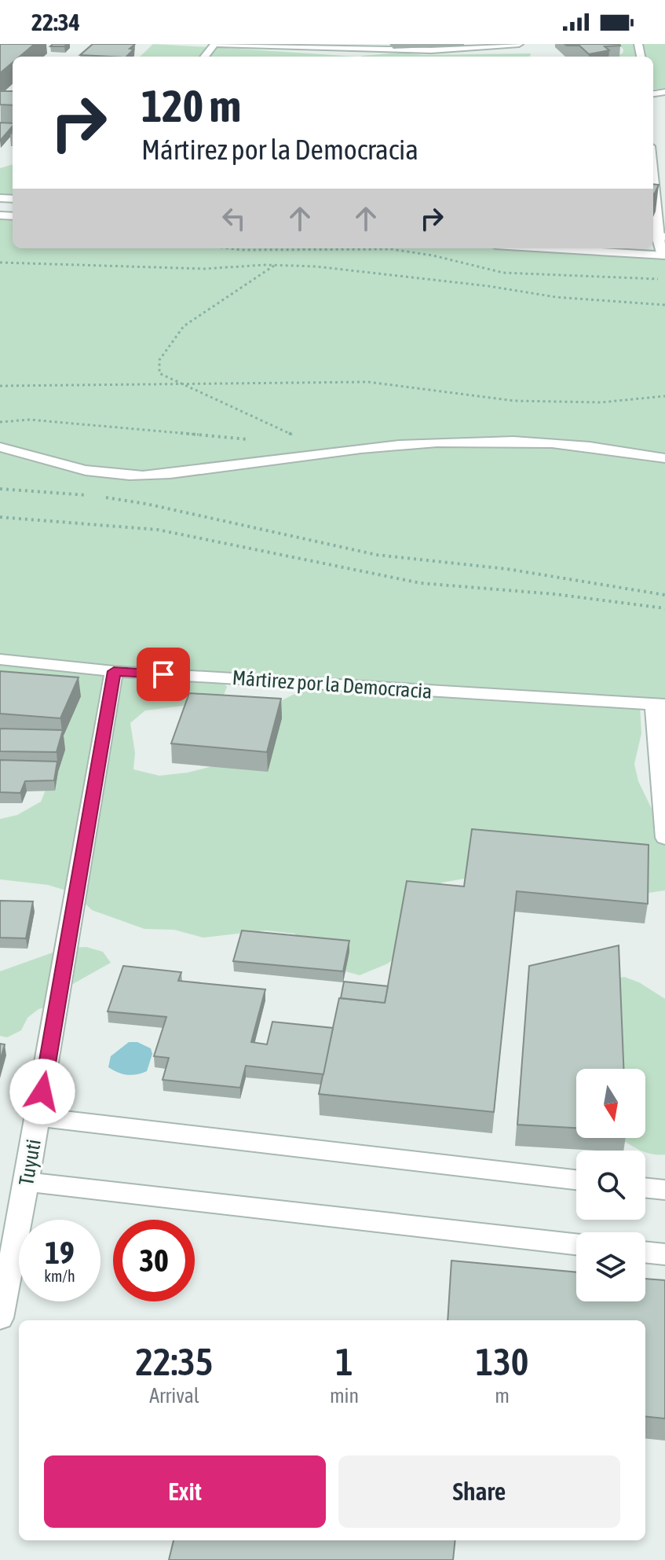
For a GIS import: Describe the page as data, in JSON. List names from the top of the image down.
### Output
{
  "streets": {
    "street": ["Mártirez por la Democracia", "Tuyuti"]
  },
  "crossings": [
    ["Mártirez por la Democracia", "Tuyuti"]
  ],
  "north": "bottom",
  "page": {
    "status": "22:34",
    "turn": ["120 m", "Mártirez por la Democracia"],
    "speed": "19 km/h",
    "limit": "30",
    "eta": [
      "22:35",
      "Arrival",
      "1",
      "min",
      "130",
      "m"
    ],
    "buttons": ["Exit", "Share"]
  }
}
